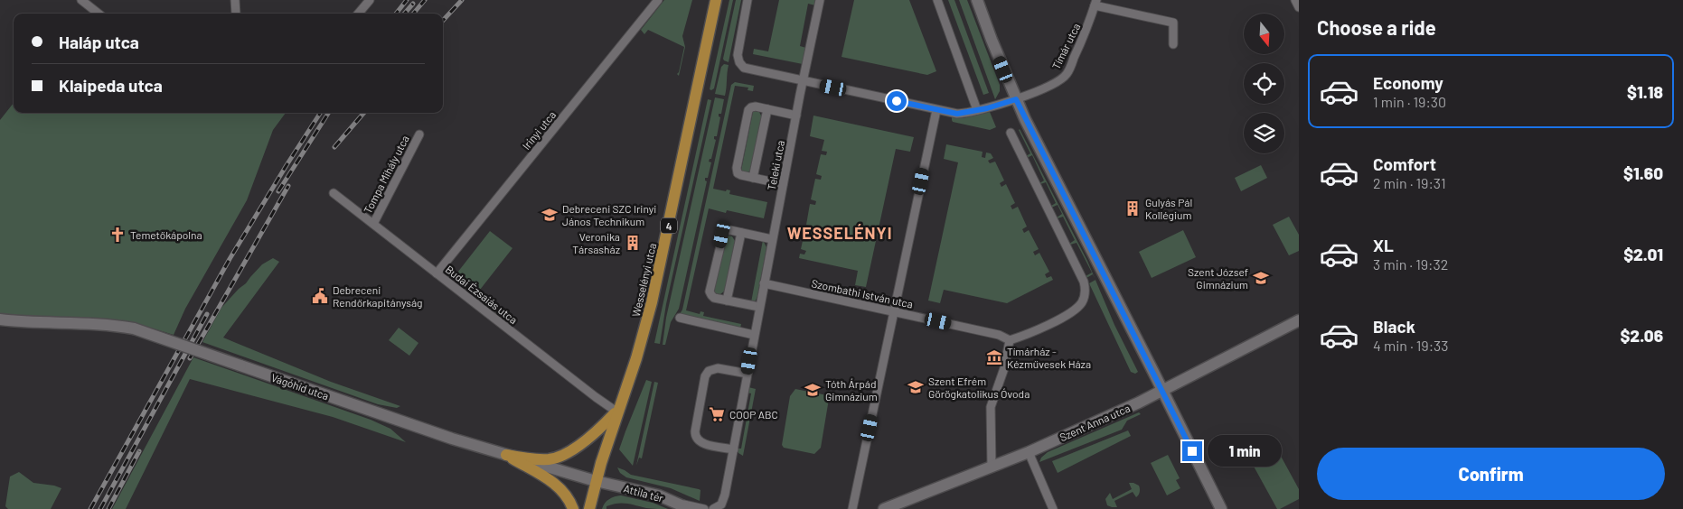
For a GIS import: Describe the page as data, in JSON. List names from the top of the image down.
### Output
{
  "streets": {
    "main road": ["4", "Wesselényi utca"],
    "street": [
      "Tímár utca",
      "Irinyi utca",
      "Teleki utca",
      "Tompa Mihály utca",
      "Szombathi István utca",
      "Budai Ézsaiás utca",
      "Vágóhíd utca",
      "Szent Anna utca",
      "Attila tér"
    ]
  },
  "crossings": [
    ["Tímár utca", "Teleki utca"],
    ["Irinyi utca", "Budai Ézsaiás utca"],
    ["Teleki utca", "Szombathi István utca"],
    ["Tompa Mihály utca", "Budai Ézsaiás utca"],
    ["4", "Wesselényi utca"],
    ["4", "Vágóhíd utca"],
    ["4", "Attila tér"],
    ["Wesselényi utca", "Budai Ézsaiás utca"],
    ["Wesselényi utca", "Vágóhíd utca"],
    ["Wesselényi utca", "Attila tér"],
    ["Vágóhíd utca", "Attila tér"]
  ],
  "districts": ["WESSELÉNYI"],
  "places": {
    "building": ["Gulyás Pál Kollégium", "Veronika Társasház"],
    "school or university": [
      "Debreceni SZC Irinyi János Technikum",
      "Szent József Gimnázium",
      "Szent Efrém Görögkatolikus Óvoda",
      "Tóth Árpád Gimnázium"
    ],
    "church": ["Temetőkápolna"],
    "public building": ["Debreceni Rendőrkapitányság"],
    "museum": ["Tímárház - Kézművesek Háza"],
    "supermarket": ["COOP ABC"]
  },
  "north": "bottom",
  "page": {
    "heading": "Choose a ride",
    "banner": ["Haláp utca", "Klaipeda utca"],
    "list": [
      {
        "name": "Economy",
        "note": "1 min · 19:30",
        "value": "$1.18"
      },
      {
        "name": "Comfort",
        "note": "2 min · 19:31",
        "value": "$1.60"
      },
      {
        "name": "XL",
        "note": "3 min · 19:32",
        "value": "$2.01"
      },
      {
        "name": "Black",
        "note": "4 min · 19:33",
        "value": "$2.06"
      }
    ],
    "bubble": "1 min",
    "buttons": "Confirm"
  }
}
